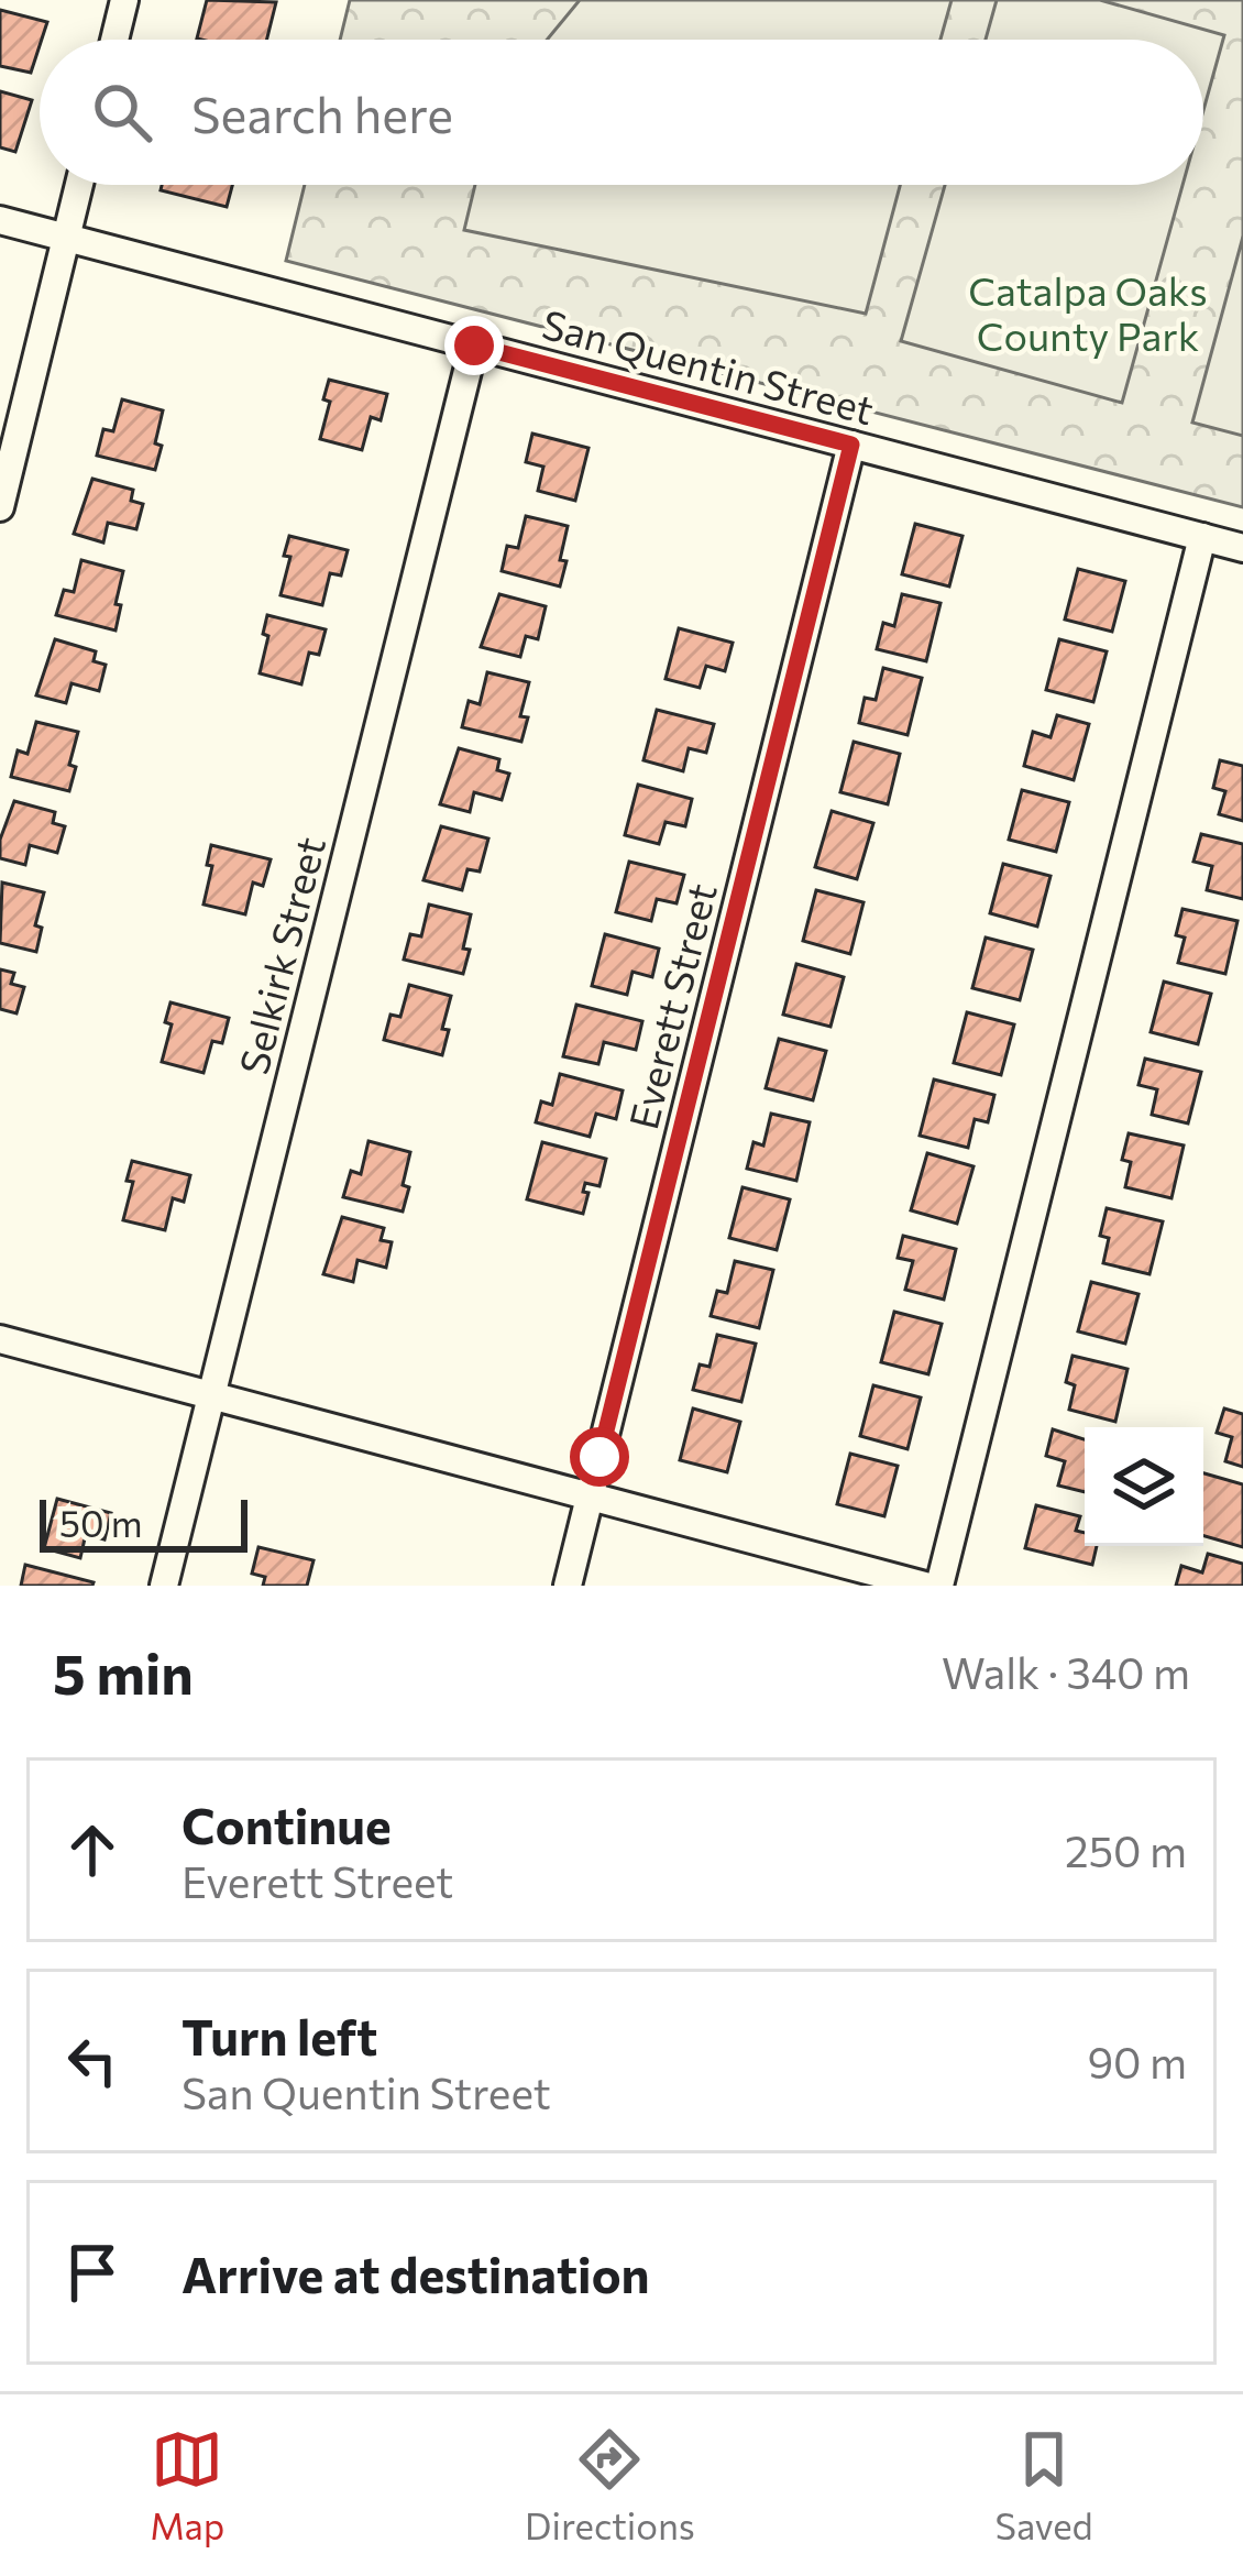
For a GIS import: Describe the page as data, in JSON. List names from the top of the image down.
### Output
{
  "streets": {
    "street": ["San Quentin Street", "Selkirk Street", "Everett Street"]
  },
  "crossings": [
    ["San Quentin Street", "Selkirk Street"],
    ["San Quentin Street", "Everett Street"]
  ],
  "parks": ["Catalpa Oaks County Park"],
  "scale_bar": "50 m",
  "page": {
    "search": "Search here",
    "scale": "50 m",
    "heading": ["5 min", "Walk · 340 m"],
    "list": [
      ["Continue", "Everett Street", "250 m"],
      ["Turn left", "San Quentin Street", "90 m"],
      "Arrive at destination"
    ],
    "nav": ["Map", "Directions", "Saved"]
  }
}
